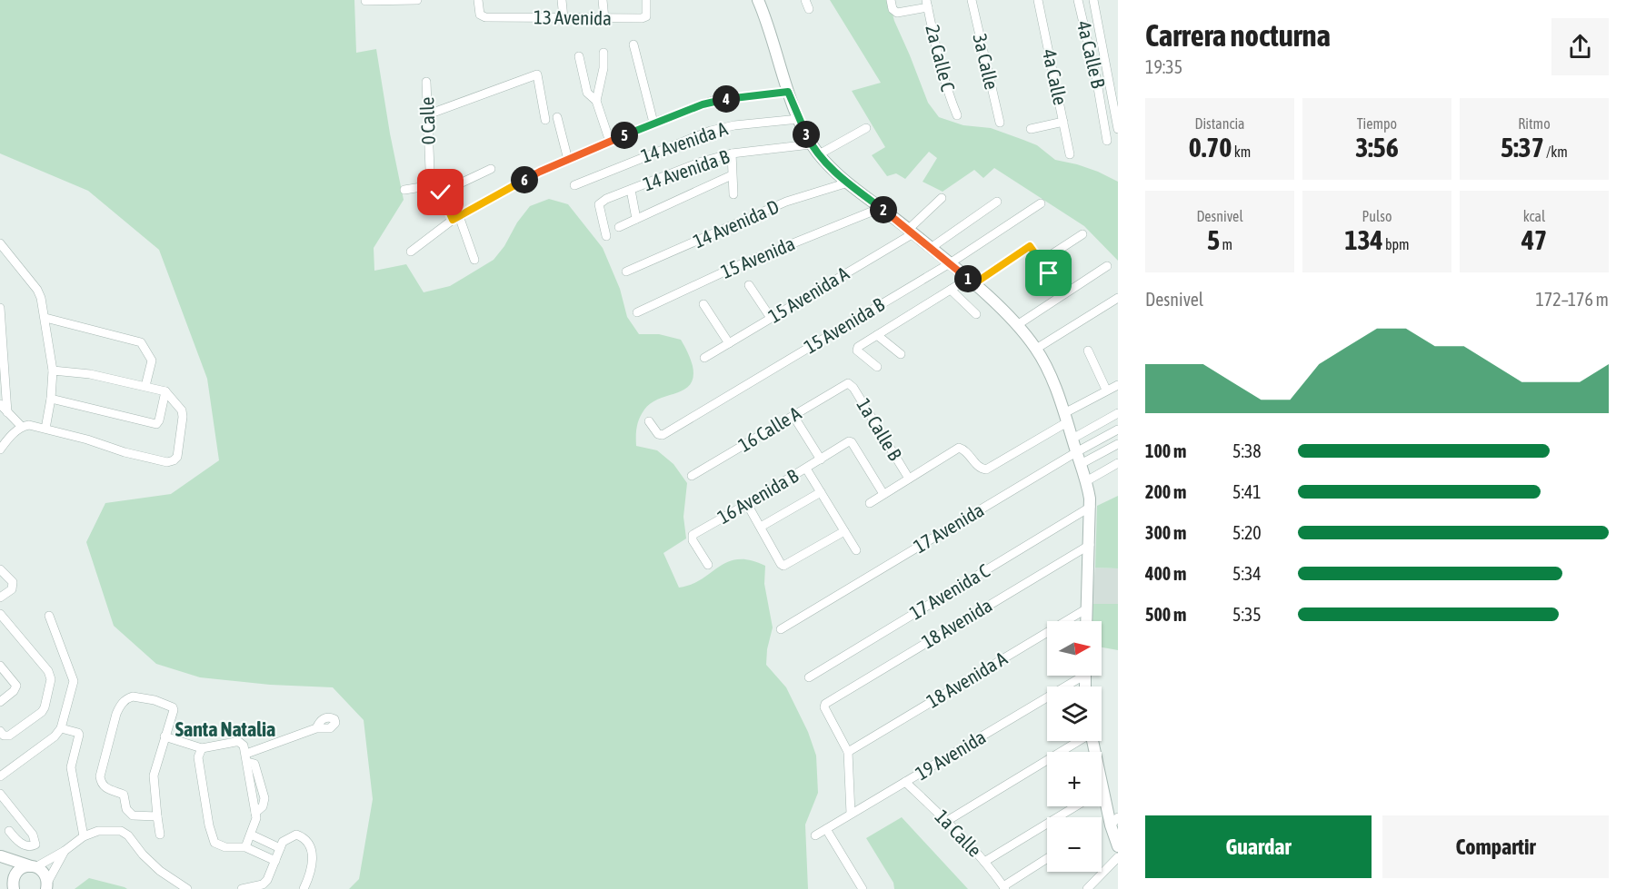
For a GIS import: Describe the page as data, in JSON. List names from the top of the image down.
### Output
{
  "streets": {
    "street": [
      "13 Avenida",
      "4a Calle B",
      "2a Calle C",
      "3a Calle",
      "4a Calle",
      "0 Calle",
      "14 Avenida A",
      "14 Avenida B",
      "14 Avenida D",
      "15 Avenida",
      "15 Avenida A",
      "15 Avenida B",
      "16 Calle A",
      "1a Calle B",
      "16 Avenida B",
      "17 Avenida",
      "17 Avenida C",
      "18 Avenida",
      "18 Avenida A",
      "19 Avenida",
      "1a Calle"
    ]
  },
  "crossings": [
    ["16 Calle A", "1a Calle B"],
    ["18 Avenida", "18 Avenida A"],
    ["19 Avenida", "1a Calle"]
  ],
  "districts": ["Santa Natalia"],
  "north": "right",
  "page": {
    "heading": ["Carrera nocturna", "19:35"],
    "pins": [
      "4",
      "3",
      "5",
      "6",
      "2",
      "1"
    ],
    "stats": [
      ["Distancia", "0.70 km"],
      ["Tiempo", "3:56"],
      ["Ritmo", "5:37 /km"],
      ["Desnivel", "5 m"],
      ["Pulso", "134 bpm"],
      ["kcal", "47"]
    ],
    "chart": ["Desnivel", "172–176 m"],
    "list": [
      {
        "name": "100 m",
        "note": "5:38"
      },
      {
        "name": "200 m",
        "note": "5:41"
      },
      {
        "name": "300 m",
        "note": "5:20"
      },
      {
        "name": "400 m",
        "note": "5:34"
      },
      {
        "name": "500 m",
        "note": "5:35"
      }
    ],
    "map_buttons": ["+", "−"],
    "buttons": ["Guardar", "Compartir"]
  }
}
